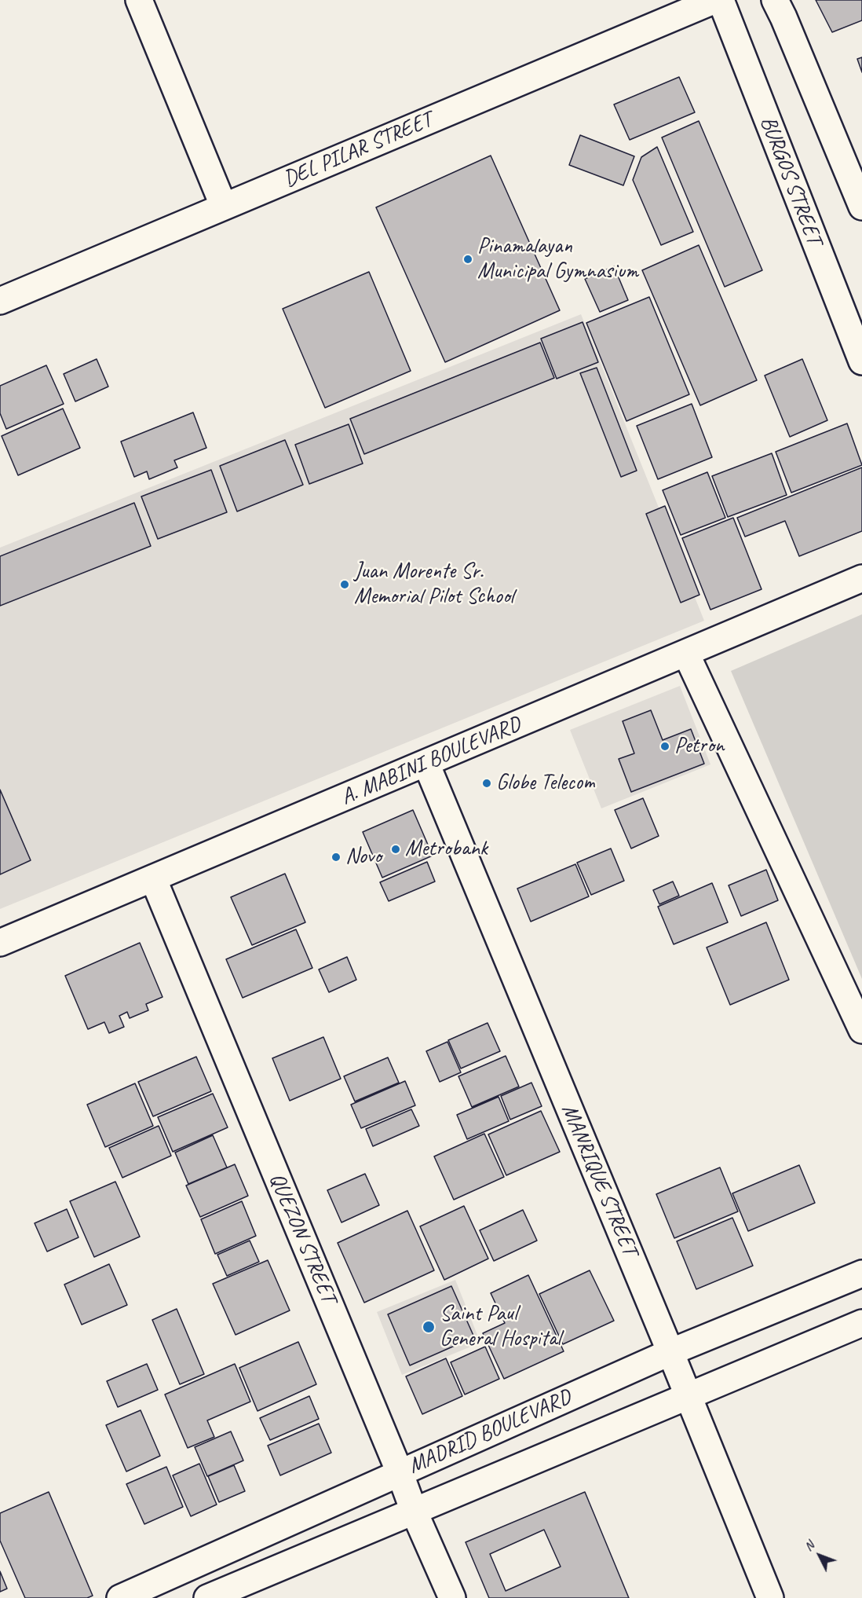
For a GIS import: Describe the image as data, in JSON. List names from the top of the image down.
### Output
{
  "streets": {
    "street": [
      "DEL PILAR STREET",
      "BURGOS STREET",
      "A. MABINI BOULEVARD",
      "MANRIQUE STREET",
      "QUEZON STREET",
      "MADRID BOULEVARD"
    ]
  },
  "crossings": [
    ["A. MABINI BOULEVARD", "MANRIQUE STREET"],
    ["A. MABINI BOULEVARD", "QUEZON STREET"],
    ["MANRIQUE STREET", "MADRID BOULEVARD"],
    ["QUEZON STREET", "MADRID BOULEVARD"]
  ],
  "places": [
    "Pinamalayan Municipal Gymnasium",
    "Juan Morente Sr. Memorial Pilot School",
    "Petron",
    "Globe Telecom",
    "Metrobank",
    "Novo",
    "Saint Paul General Hospital"
  ],
  "north": "top left"
}
